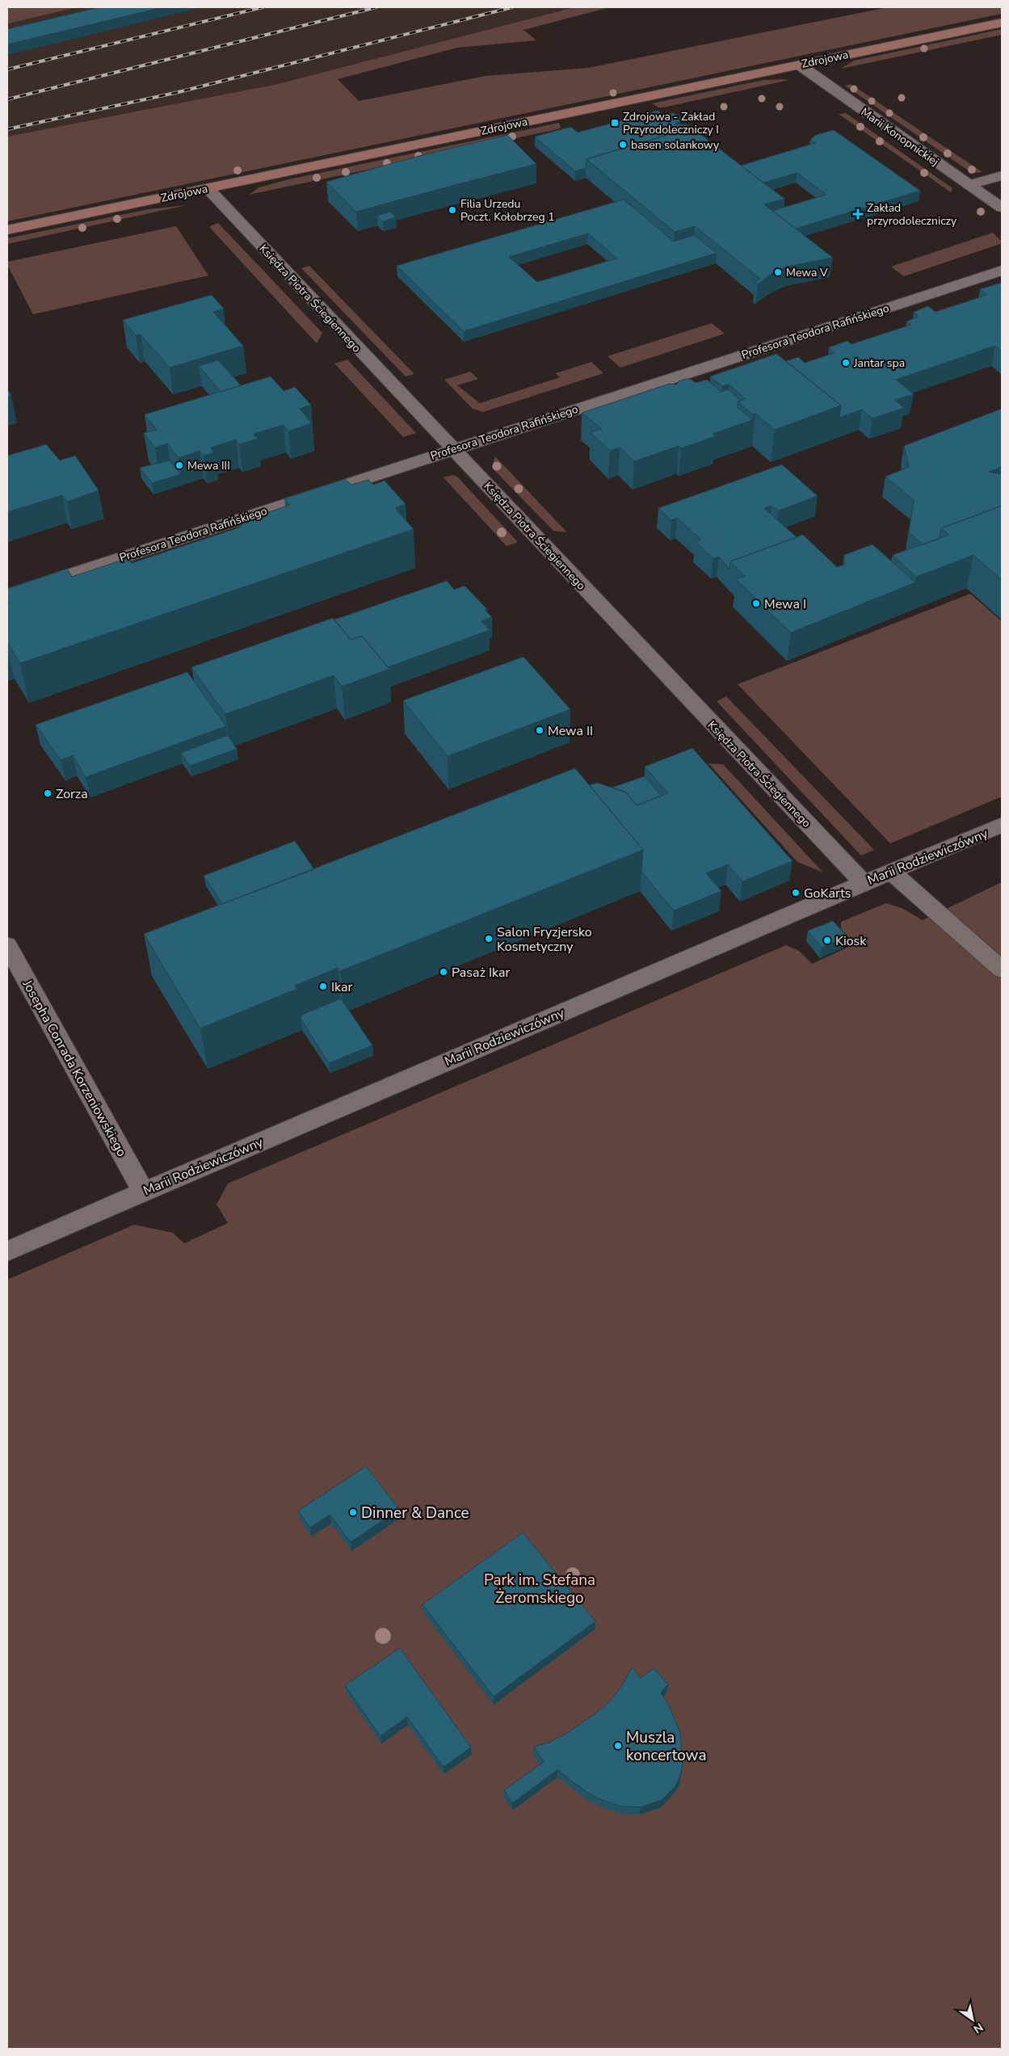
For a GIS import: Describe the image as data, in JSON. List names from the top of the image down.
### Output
{
  "streets": {
    "street": [
      "Zdrojowa",
      "Marii Konopnickiej",
      "Księdza Piotra Ściegiennego",
      "Profesora Teodora Rafińskiego",
      "Marii Rodziewiczówny",
      "Josepha Conrada Korzeniowskiego"
    ]
  },
  "crossings": [
    ["Zdrojowa", "Marii Konopnickiej"],
    ["Zdrojowa", "Księdza Piotra Ściegiennego"],
    ["Księdza Piotra Ściegiennego", "Profesora Teodora Rafińskiego"],
    ["Księdza Piotra Ściegiennego", "Marii Rodziewiczówny"],
    ["Marii Rodziewiczówny", "Josepha Conrada Korzeniowskiego"]
  ],
  "parks": ["Park im. Stefana Żeromskiego"],
  "places": {
    "transit": ["Zdrojowa - Zakład Przyrodoleczniczy I"],
    "other": [
      "basen solankowy",
      "Filia Urzedu Poczt. Kołobrzeg 1",
      "Mewa V",
      "Jantar spa",
      "Mewa III",
      "Mewa I",
      "Mewa II",
      "Zorza",
      "GoKarts",
      "Salon Fryzjersko Kosmetyczny",
      "Kiosk",
      "Pasaż Ikar",
      "Ikar",
      "Dinner & Dance",
      "Muszla koncertowa"
    ],
    "health": ["Zakład przyrodoleczniczy"]
  },
  "north": "bottom right"
}
